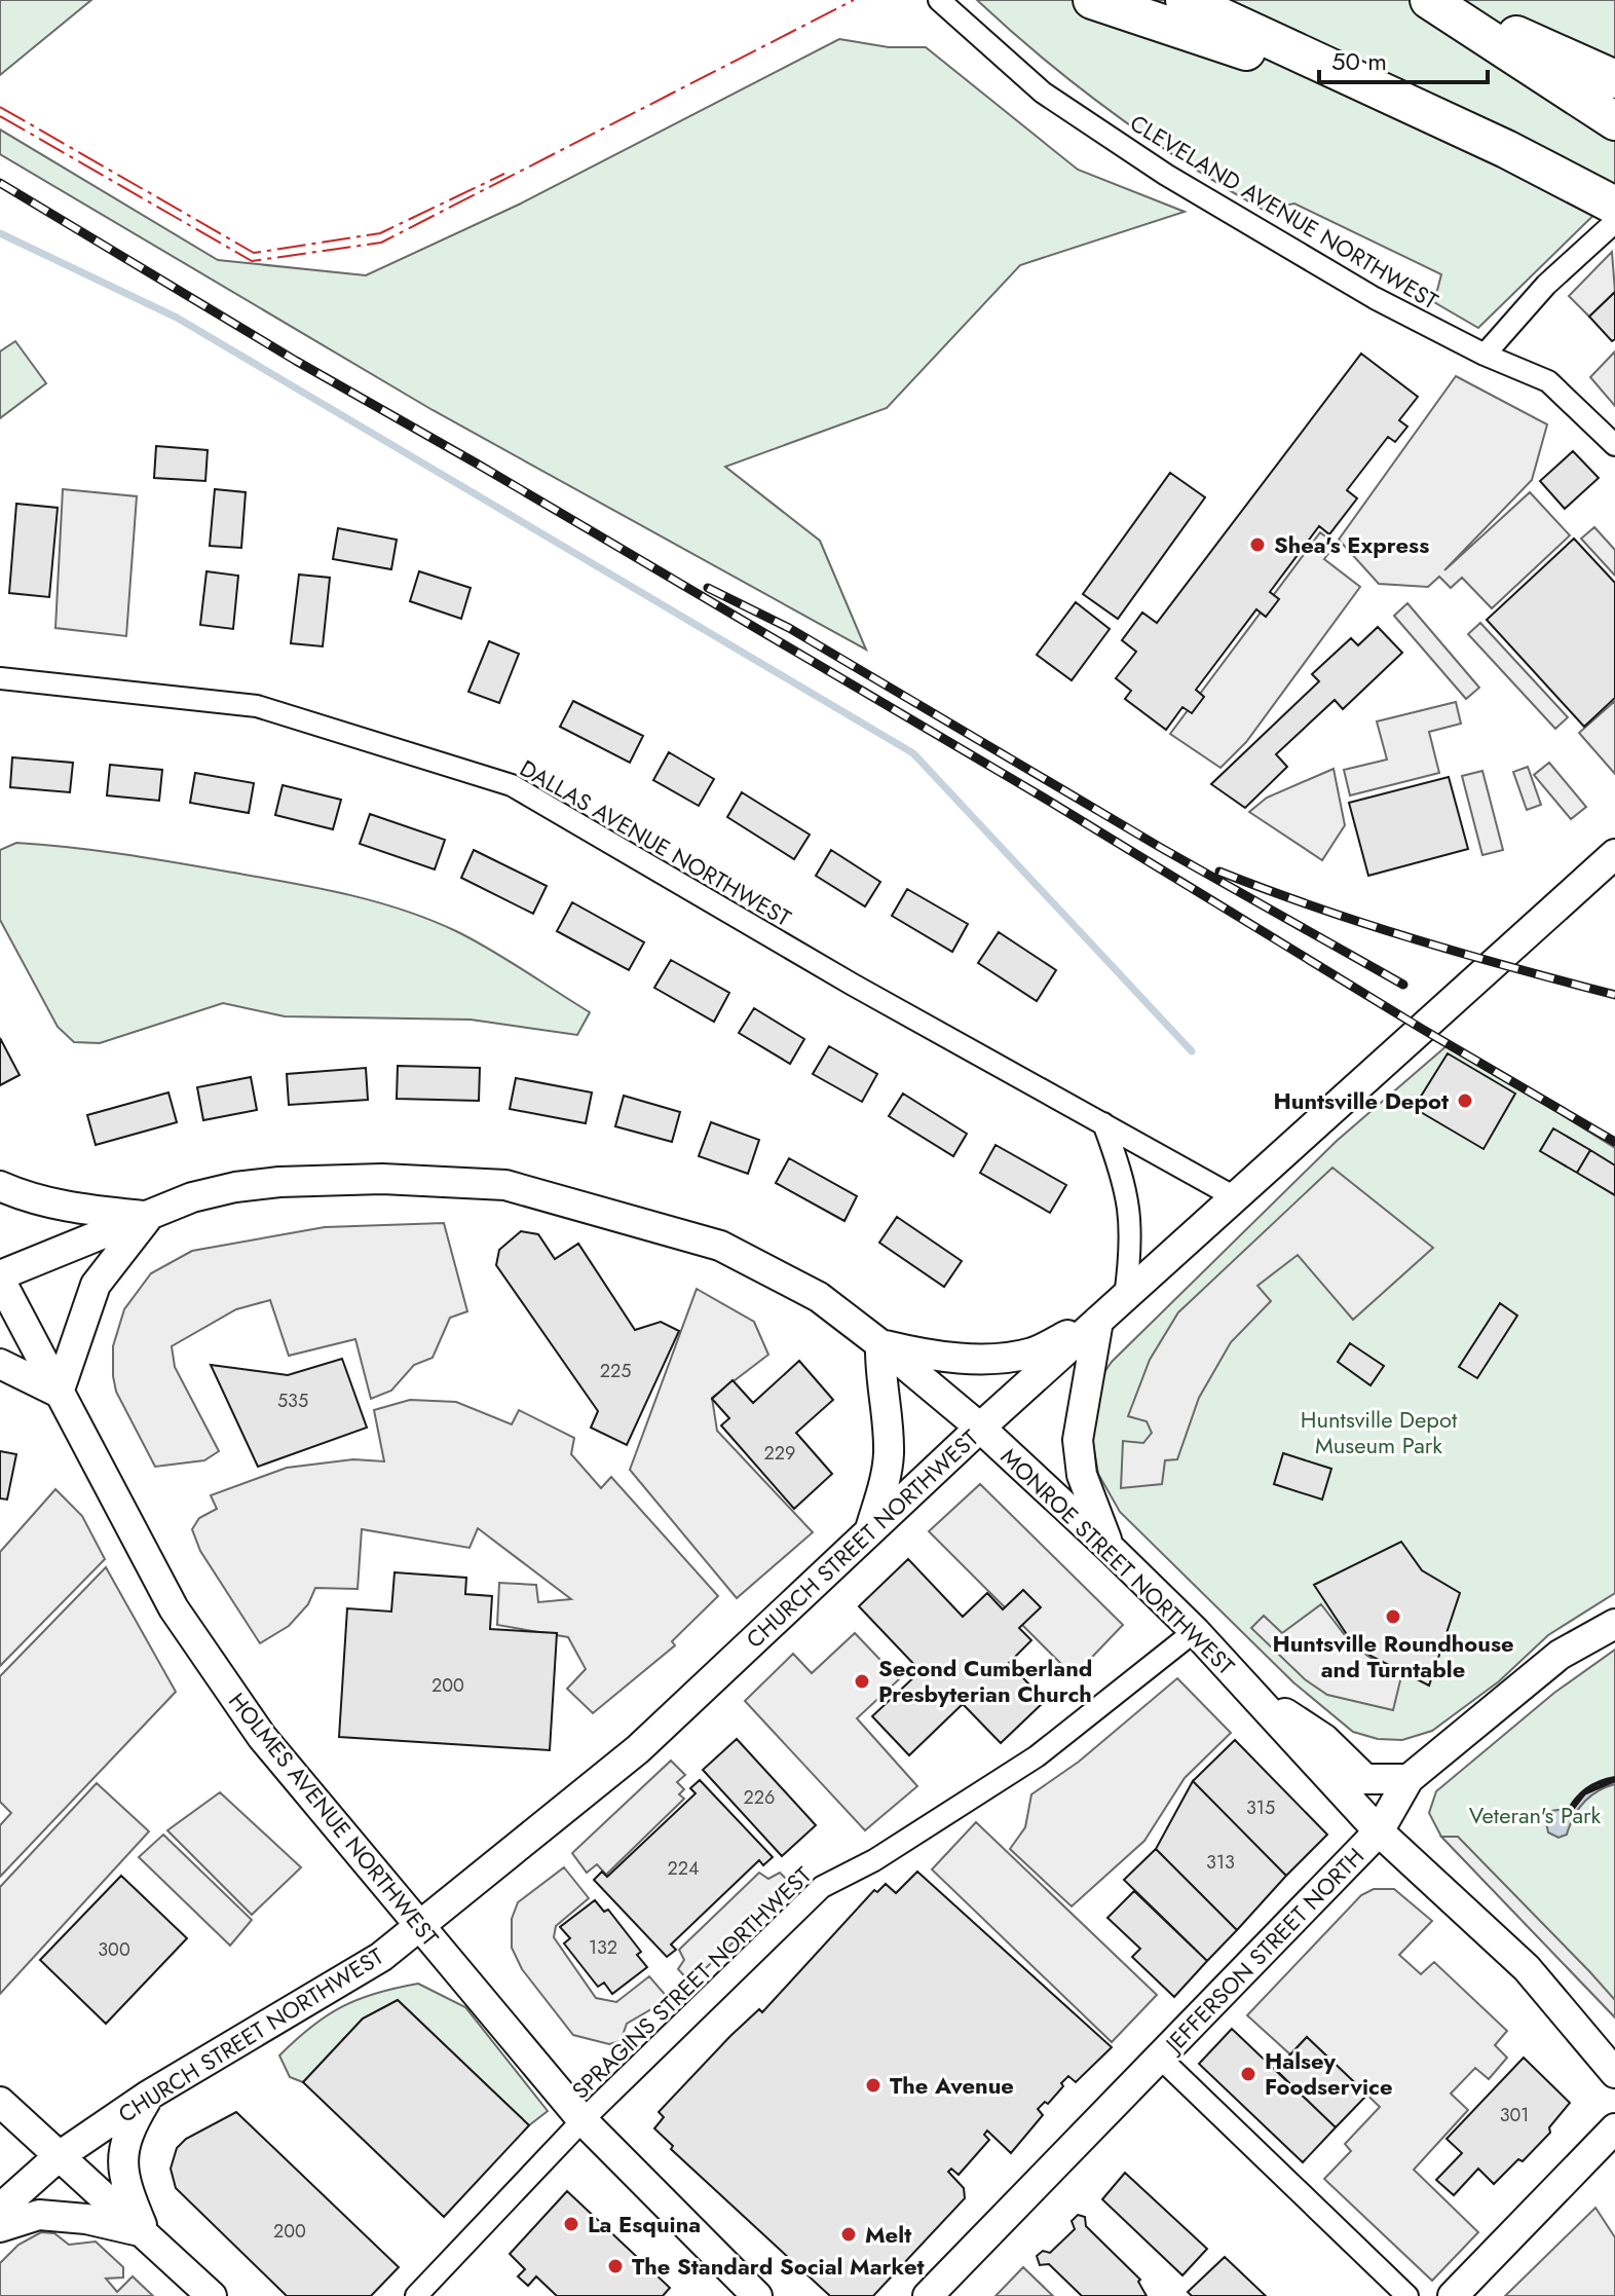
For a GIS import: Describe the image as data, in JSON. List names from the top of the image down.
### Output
{
  "streets": {
    "street": [
      "CLEVELAND AVENUE NORTHWEST",
      "DALLAS AVENUE NORTHWEST",
      "CHURCH STREET NORTHWEST",
      "MONROE STREET NORTHWEST",
      "HOLMES AVENUE NORTHWEST",
      "JEFFERSON STREET NORTH",
      "SPRAGINS STREET NORTHWEST"
    ]
  },
  "crossings": [
    ["DALLAS AVENUE NORTHWEST", "CHURCH STREET NORTHWEST"],
    ["CHURCH STREET NORTHWEST", "MONROE STREET NORTHWEST"],
    ["CHURCH STREET NORTHWEST", "HOLMES AVENUE NORTHWEST"],
    ["MONROE STREET NORTHWEST", "HOLMES AVENUE NORTHWEST"],
    ["MONROE STREET NORTHWEST", "JEFFERSON STREET NORTH"],
    ["MONROE STREET NORTHWEST", "SPRAGINS STREET NORTHWEST"],
    ["HOLMES AVENUE NORTHWEST", "SPRAGINS STREET NORTHWEST"]
  ],
  "parks": ["Huntsville Depot Museum Park", "Veteran's Park"],
  "places": [
    "Shea's Express",
    "Huntsville Depot",
    "Huntsville Roundhouse and Turntable",
    "Second Cumberland Presbyterian Church",
    "Halsey Foodservice",
    "The Avenue",
    "La Esquina",
    "Melt",
    "The Standard Social Market"
  ],
  "house_numbers": [
    "225",
    "535",
    "229",
    "200",
    "226",
    "315",
    "313",
    "224",
    "132",
    "300",
    "301",
    "200"
  ],
  "scale_bar": "50 m"
}
